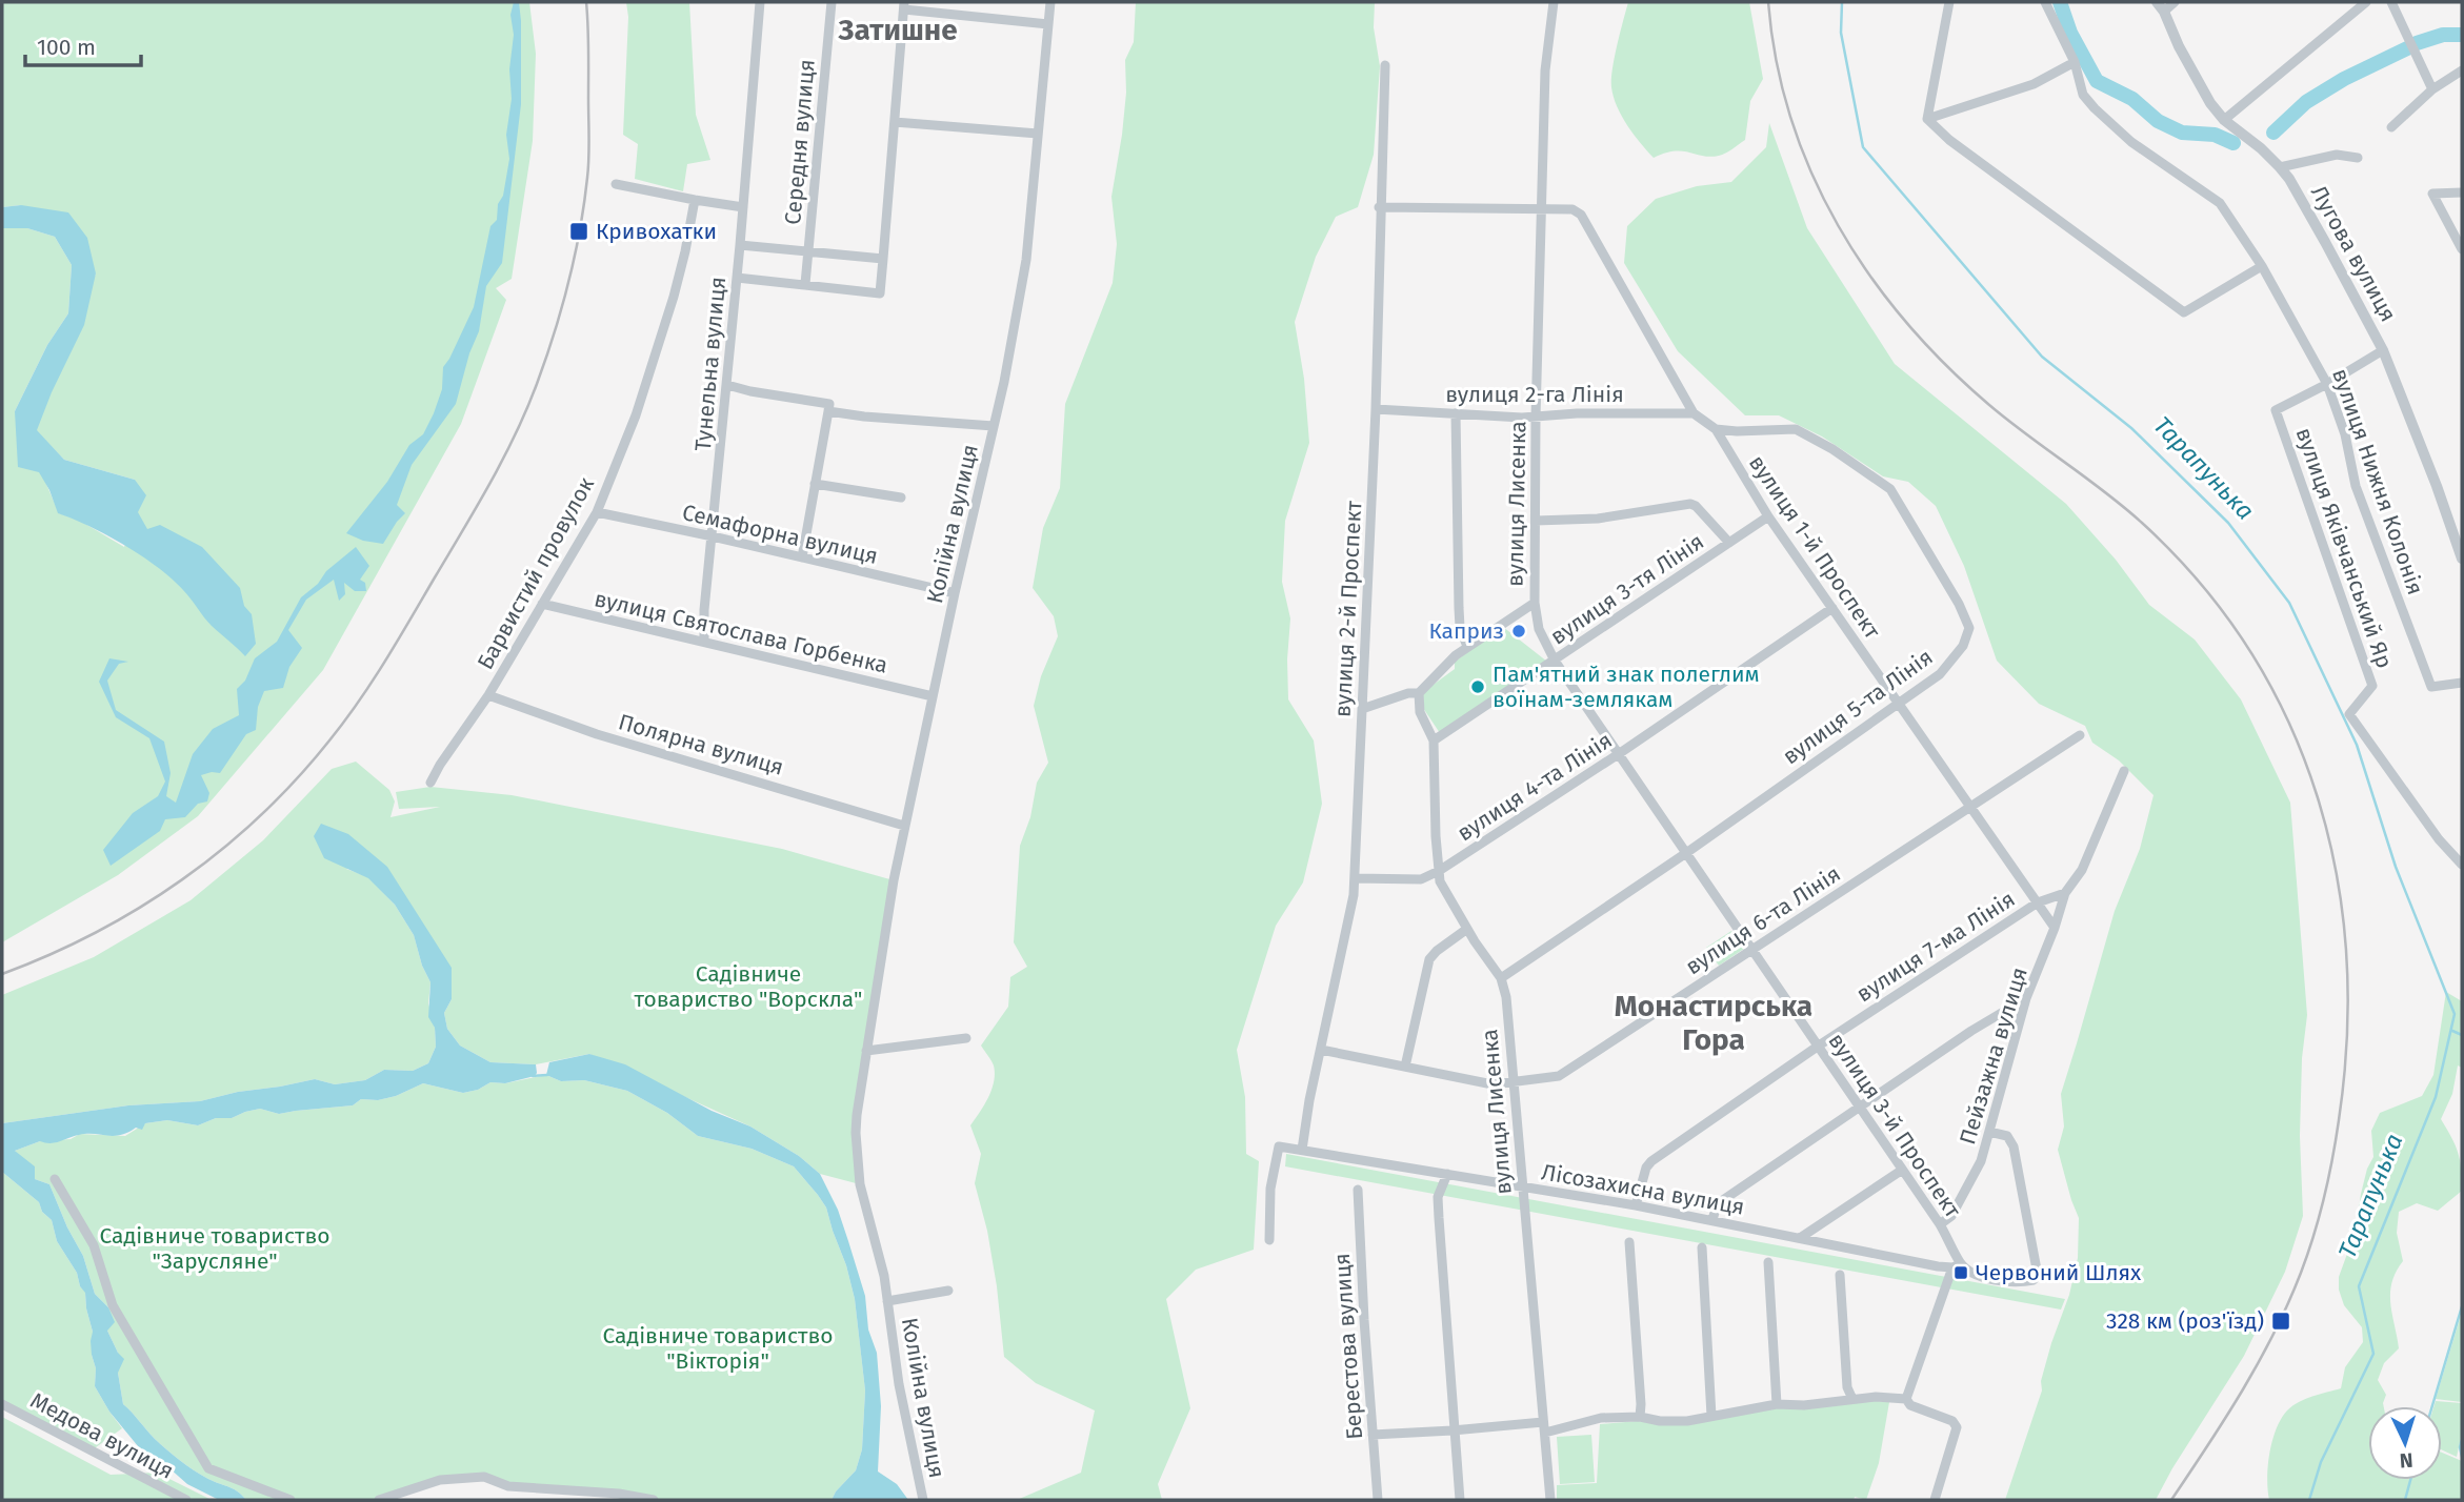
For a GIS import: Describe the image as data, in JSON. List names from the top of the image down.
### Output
{
  "streets": {
    "street": [
      "Середня вулиця",
      "Лугова вулиця",
      "Тунельна вулиця",
      "вулиця 2-га Лінія",
      "вулиця Нижня Колонія",
      "вулиця Лисенка",
      "Колійна вулиця",
      "Семафорна вулиця",
      "вулиця 1-й Проспект",
      "вулиця Яківчанський Яр",
      "Барвистий провулок",
      "вулиця 3-тя Лінія",
      "вулиця 2-й Проспект",
      "вулиця Святослава Горбенка",
      "вулиця 5-та Лінія",
      "Полярна вулиця",
      "вулиця 4-та Лінія",
      "вулиця 6-та Лінія",
      "вулиця 7-ма Лінія",
      "Пейзажна вулиця",
      "вулиця 3-й Проспект",
      "Лісозахисна вулиця",
      "Берестова вулиця",
      "Медова вулиця"
    ]
  },
  "crossings": [
    ["Лугова вулиця", "вулиця Яківчанський Яр"],
    ["Тунельна вулиця", "Семафорна вулиця"],
    ["Тунельна вулиця", "вулиця Святослава Горбенка"],
    ["вулиця 2-га Лінія", "вулиця Лисенка"],
    ["вулиця 2-га Лінія", "вулиця 1-й Проспект"],
    ["вулиця 2-га Лінія", "вулиця 2-й Проспект"],
    ["вулиця Нижня Колонія", "вулиця Яківчанський Яр"],
    ["вулиця Лисенка", "вулиця 1-й Проспект"],
    ["вулиця Лисенка", "вулиця 3-тя Лінія"],
    ["вулиця Лисенка", "вулиця 5-та Лінія"],
    ["вулиця Лисенка", "вулиця 4-та Лінія"],
    ["вулиця Лисенка", "вулиця 6-та Лінія"],
    ["вулиця Лисенка", "вулиця 3-й Проспект"],
    ["вулиця Лисенка", "Лісозахисна вулиця"],
    ["Колійна вулиця", "Семафорна вулиця"],
    ["Колійна вулиця", "вулиця Святослава Горбенка"],
    ["Колійна вулиця", "Полярна вулиця"],
    ["Семафорна вулиця", "Барвистий провулок"],
    ["вулиця 1-й Проспект", "вулиця 3-тя Лінія"],
    ["вулиця 1-й Проспект", "вулиця 5-та Лінія"],
    ["вулиця 1-й Проспект", "вулиця 4-та Лінія"],
    ["вулиця 1-й Проспект", "вулиця 6-та Лінія"],
    ["вулиця 1-й Проспект", "вулиця 7-ма Лінія"],
    ["вулиця 1-й Проспект", "Пейзажна вулиця"],
    ["Барвистий провулок", "вулиця Святослава Горбенка"],
    ["Барвистий провулок", "Полярна вулиця"],
    ["вулиця 3-тя Лінія", "вулиця 3-й Проспект"],
    ["вулиця 2-й Проспект", "вулиця 4-та Лінія"],
    ["вулиця 2-й Проспект", "вулиця 6-та Лінія"],
    ["вулиця 2-й Проспект", "Лісозахисна вулиця"],
    ["вулиця 5-та Лінія", "вулиця 3-й Проспект"],
    ["вулиця 4-та Лінія", "вулиця 3-й Проспект"],
    ["вулиця 6-та Лінія", "вулиця 3-й Проспект"],
    ["вулиця 7-ма Лінія", "Пейзажна вулиця"],
    ["вулиця 7-ма Лінія", "вулиця 3-й Проспект"],
    ["вулиця 7-ма Лінія", "Лісозахисна вулиця"],
    ["Пейзажна вулиця", "вулиця 3-й Проспект"],
    ["Пейзажна вулиця", "Лісозахисна вулиця"],
    ["вулиця 3-й Проспект", "Лісозахисна вулиця"]
  ],
  "districts": ["Затишне", "Монастирська Гора"],
  "water": ["Тарапунька"],
  "parks": ["Садівниче товариство \"Ворскла\"", "Садівниче товариство \"Зарусляне\"", "Садівниче товариство \"Вікторія\""],
  "places": {
    "transit": ["Кривохатки", "Червоний Шлях", "328 км (роз'їзд)"],
    "other": ["Каприз", "Пам'ятний знак полеглим воїнам-землякам"]
  },
  "scale_bar": "100 m",
  "north": "bottom"
}
